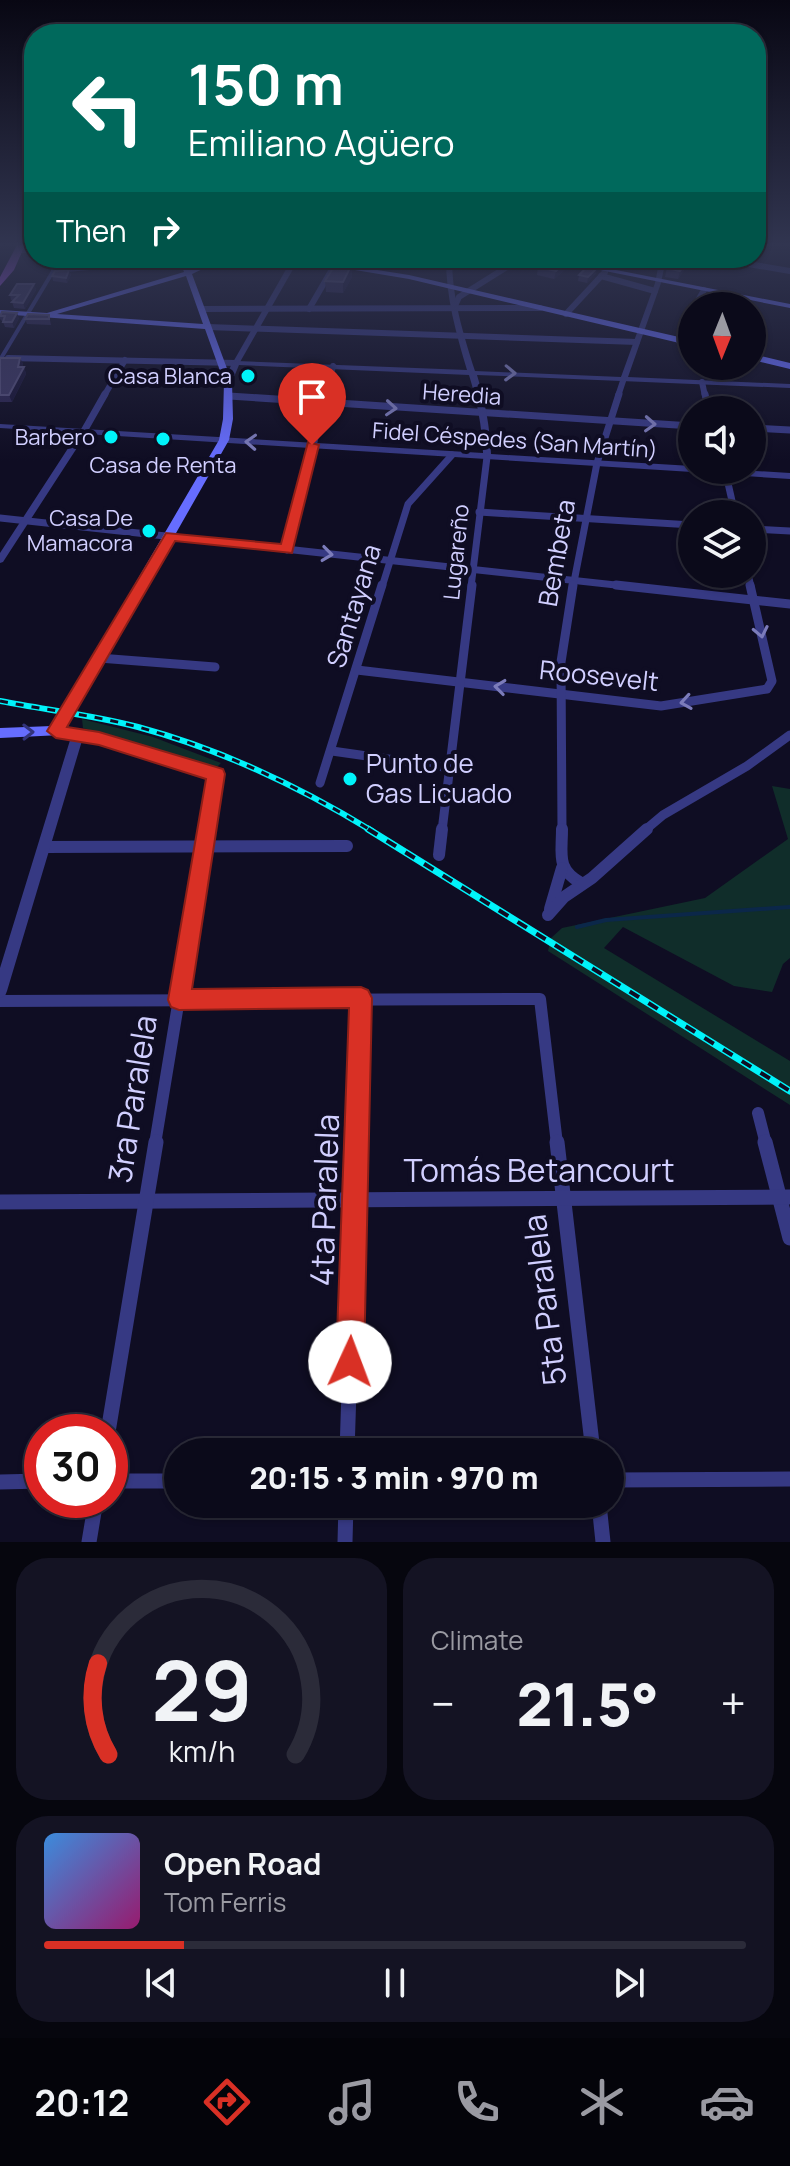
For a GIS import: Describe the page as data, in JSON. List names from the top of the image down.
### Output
{
  "streets": {
    "street": [
      "Heredia",
      "Fidel Céspedes (San Martín)",
      "Lugareño",
      "Bembeta",
      "Santayana",
      "Roosevelt",
      "3ra Paralela",
      "Tomás Betancourt",
      "4ta Paralela",
      "5ta Paralela"
    ]
  },
  "crossings": [
    ["Heredia", "Lugareño"],
    ["Heredia", "Bembeta"],
    ["Fidel Céspedes (San Martín)", "Lugareño"],
    ["Fidel Céspedes (San Martín)", "Bembeta"],
    ["Fidel Céspedes (San Martín)", "Santayana"],
    ["Lugareño", "Roosevelt"],
    ["Bembeta", "Roosevelt"],
    ["Santayana", "Roosevelt"],
    ["3ra Paralela", "Tomás Betancourt"],
    ["Tomás Betancourt", "4ta Paralela"],
    ["Tomás Betancourt", "5ta Paralela"],
    ["4ta Paralela", "5ta Paralela"]
  ],
  "places": [
    "Casa Blanca",
    "Barbero",
    "Casa de Renta",
    "Casa De Mamacora",
    "Punto de Gas Licuado"
  ],
  "north": "bottom",
  "page": {
    "turn": ["150 m", "Emiliano Agüero"],
    "then": "Then",
    "limit": "30",
    "trip": "20:15 · 3 min · 970 m",
    "tile": "Climate",
    "heat": ["−", "21.5°", "+"],
    "song": ["Open Road", "Tom Ferris"],
    "tabs": "20:12",
    "gauge": ["29", "km/h"]
  }
}
